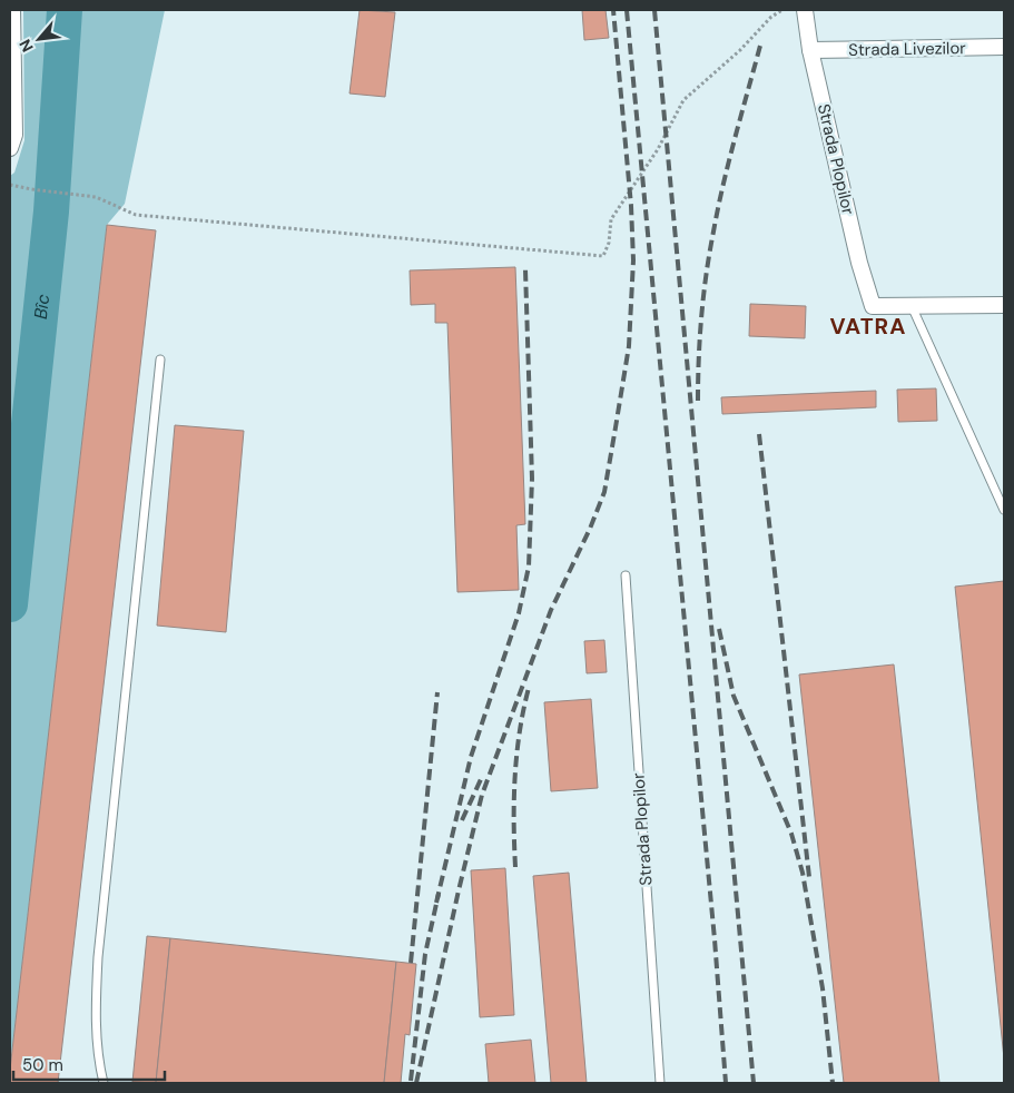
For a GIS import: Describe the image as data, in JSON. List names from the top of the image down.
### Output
{
  "streets": {
    "street": ["Strada Livezilor", "Strada Plopilor"]
  },
  "crossings": [
    ["Strada Livezilor", "Strada Plopilor"]
  ],
  "districts": ["VATRA"],
  "water": ["Bîc"],
  "scale_bar": "50 m",
  "north": "bottom left"
}
